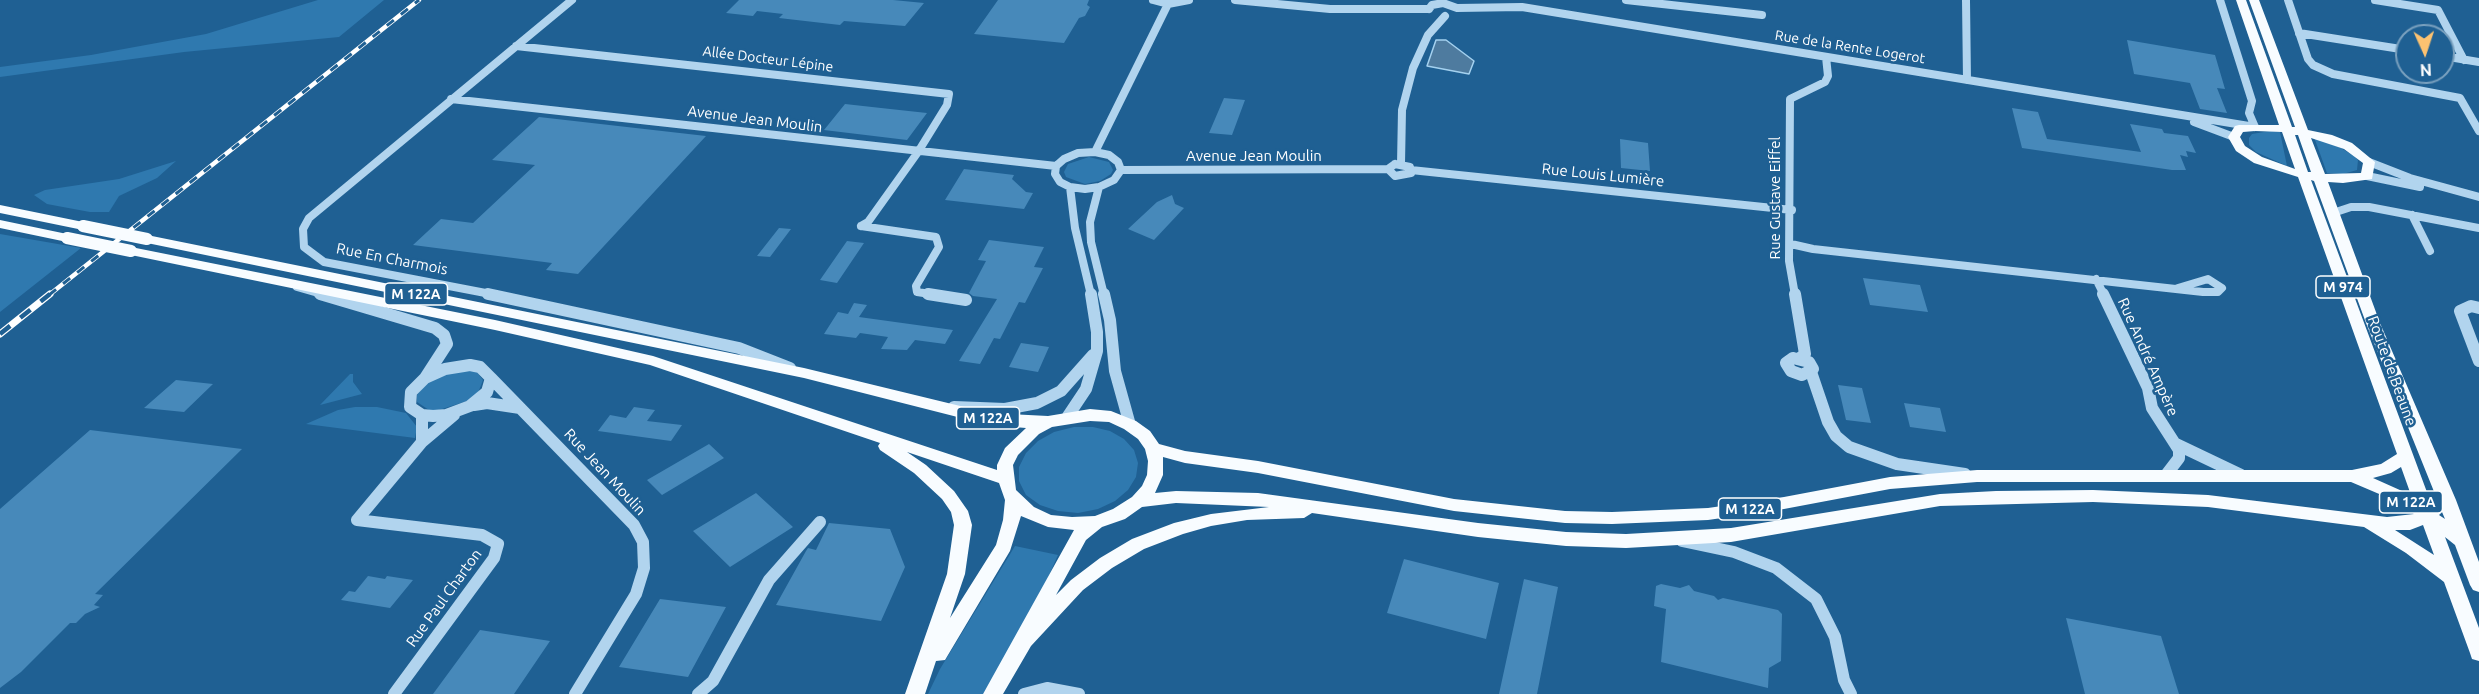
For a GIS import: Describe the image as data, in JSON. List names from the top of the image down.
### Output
{
  "streets": {
    "main road": ["M 974", "M 122A", "Route de Beaune"],
    "street": [
      "Rue de la Rente Logerot",
      "Allée Docteur Lépine",
      "Avenue Jean Moulin",
      "Rue Louis Lumière",
      "Rue Gustave Eiffel",
      "Rue En Charmois",
      "Rue André Ampère",
      "Rue Jean Moulin",
      "Rue Paul Charton"
    ]
  },
  "crossings": [
    ["Rue de la Rente Logerot", "Rue Gustave Eiffel"],
    ["Allée Docteur Lépine", "Avenue Jean Moulin"],
    ["Allée Docteur Lépine", "Rue En Charmois"],
    ["Avenue Jean Moulin", "Rue Louis Lumière"],
    ["Avenue Jean Moulin", "Rue En Charmois"],
    ["Rue Louis Lumière", "Rue Gustave Eiffel"],
    ["Rue Gustave Eiffel", "M 122A"],
    ["Rue En Charmois", "M 122A"],
    ["M 122A", "Route de Beaune"]
  ],
  "north": "bottom"
}
